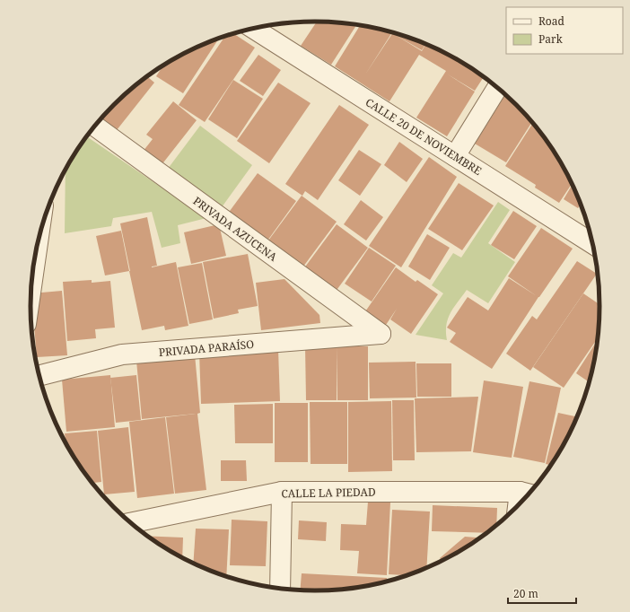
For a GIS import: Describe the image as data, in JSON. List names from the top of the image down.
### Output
{
  "streets": {
    "street": [
      "CALLE 20 DE NOVIEMBRE",
      "PRIVADA AZUCENA",
      "PRIVADA PARAÍSO",
      "CALLE LA PIEDAD"
    ]
  },
  "crossings": [
    ["PRIVADA AZUCENA", "PRIVADA PARAÍSO"]
  ],
  "legend": ["Road", "Park"],
  "scale_bar": "20 m"
}
